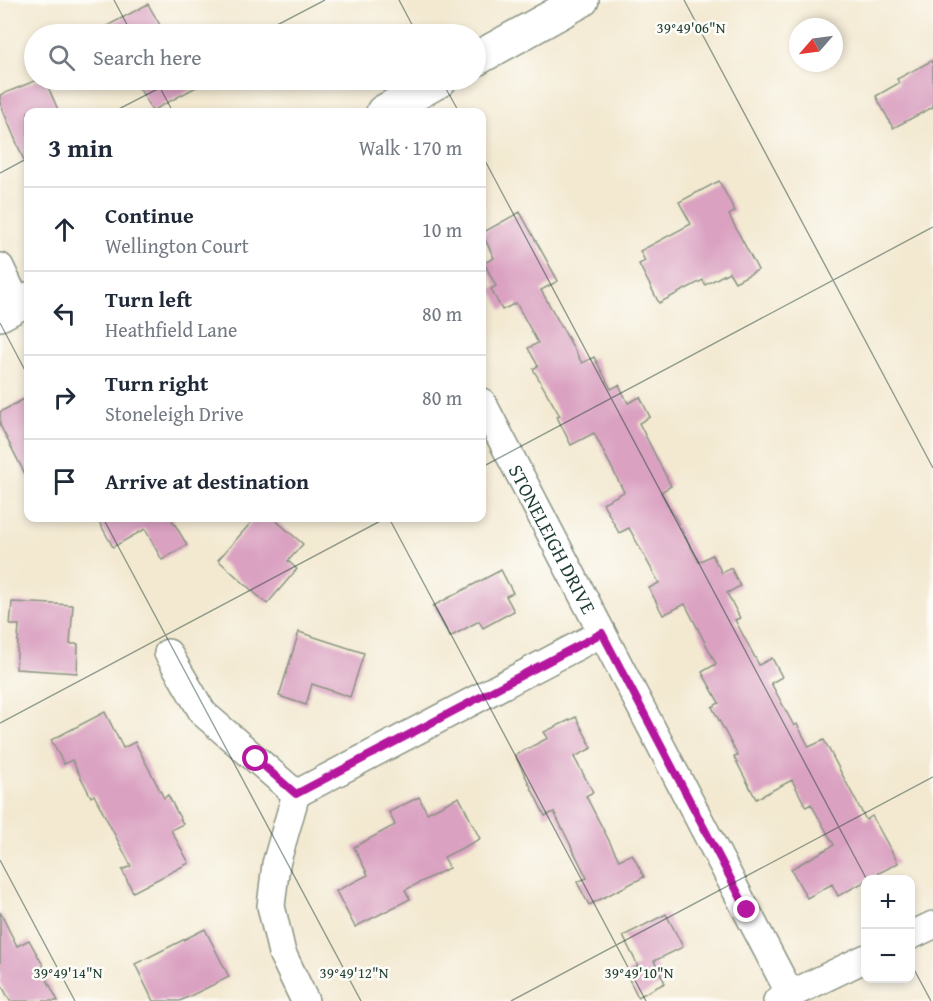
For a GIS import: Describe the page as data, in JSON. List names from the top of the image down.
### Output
{
  "streets": {
    "street": ["STONELEIGH DRIVE"]
  },
  "north": "bottom left",
  "page": {
    "search": "Search here",
    "heading": ["3 min", "Walk · 170 m"],
    "list": [
      ["Continue", "Wellington Court", "10 m"],
      ["Turn left", "Heathfield Lane", "80 m"],
      ["Turn right", "Stoneleigh Drive", "80 m"],
      "Arrive at destination"
    ],
    "map_buttons": ["+", "−"]
  },
  "coordinates": [
    "39°49'06\"N",
    "39°49'14\"N",
    "39°49'12\"N",
    "39°49'10\"N"
  ]
}
